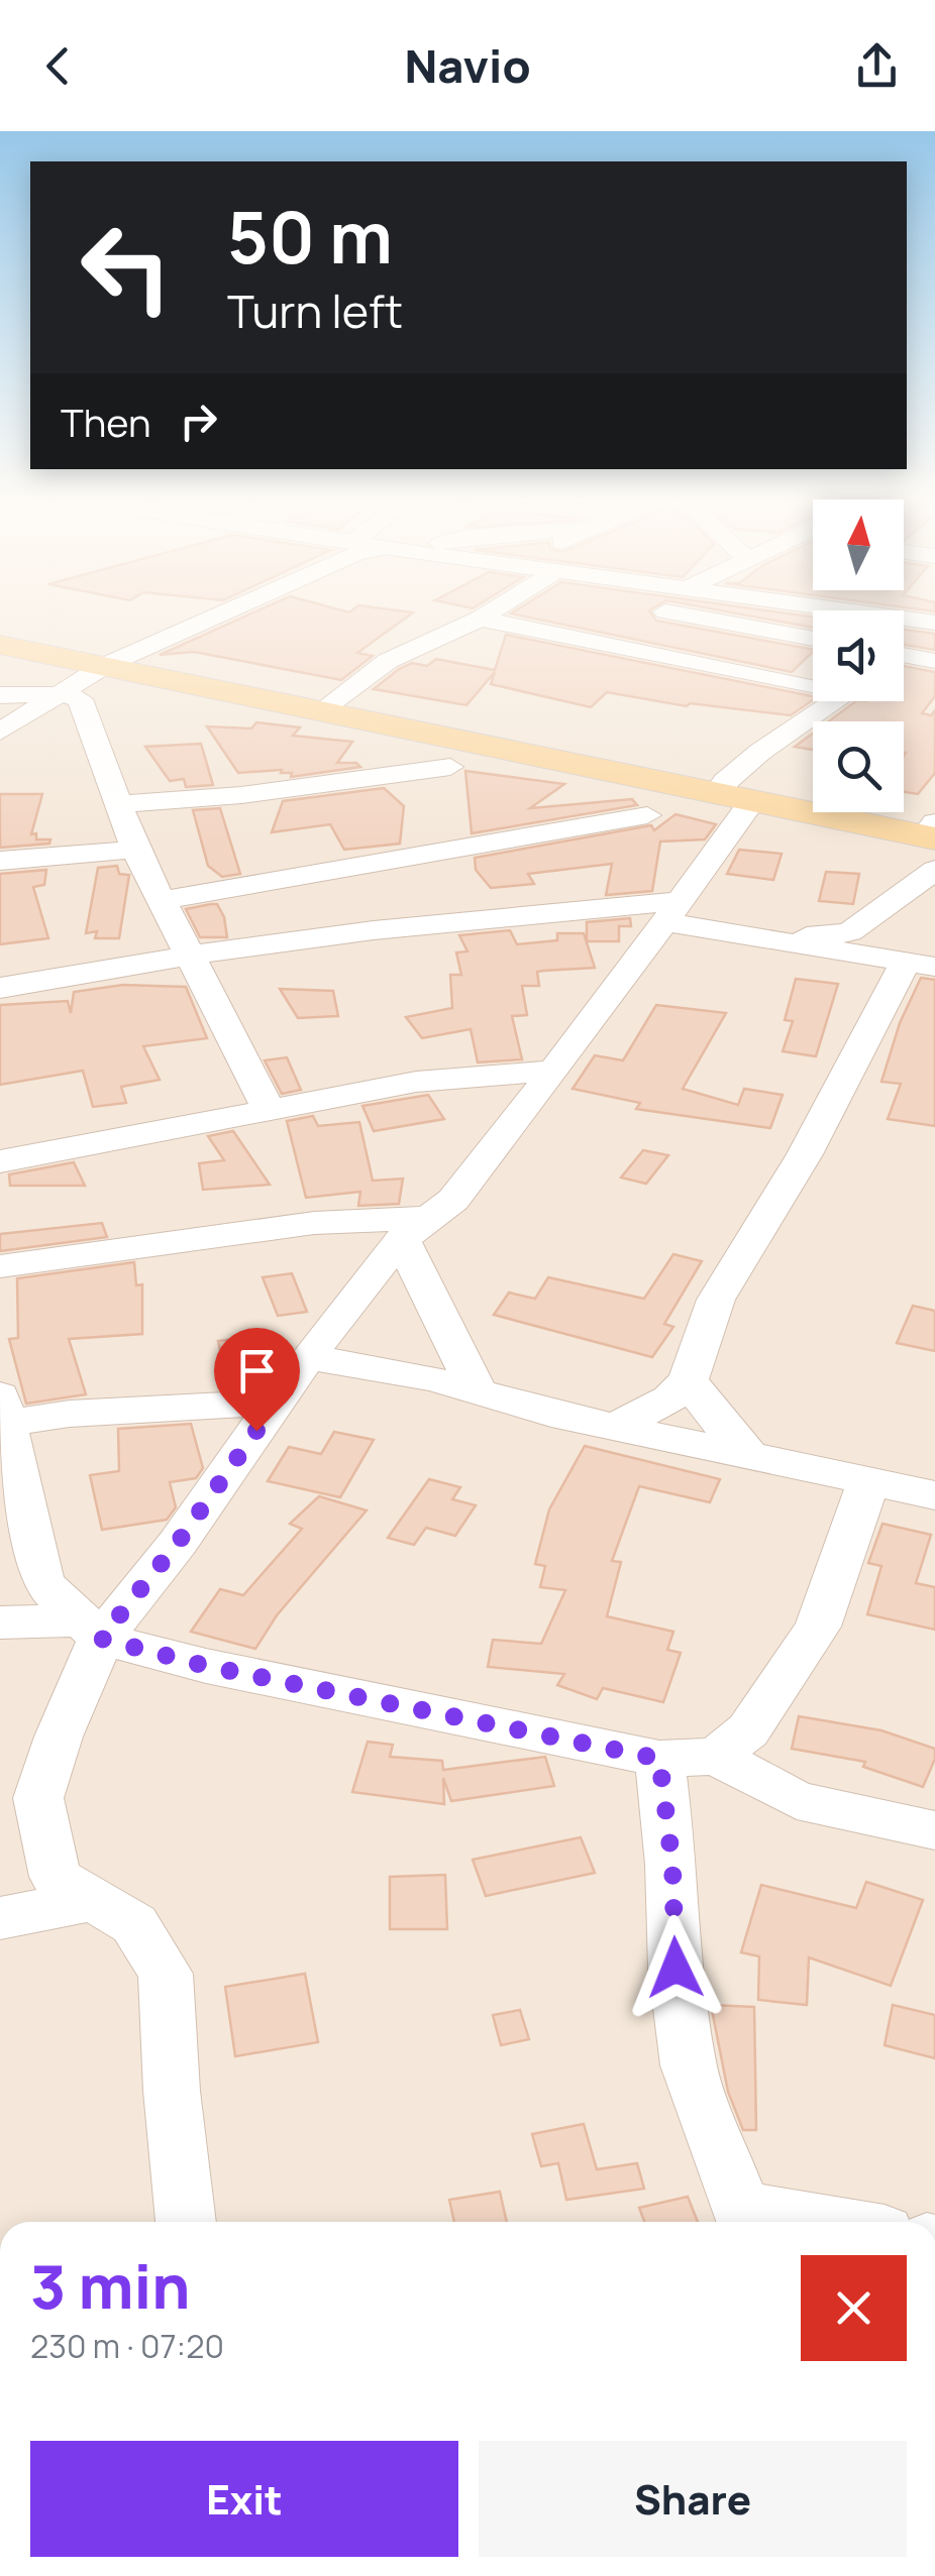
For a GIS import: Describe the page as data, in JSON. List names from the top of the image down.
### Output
{
  "north": "top",
  "page": {
    "header": "Navio",
    "turn": ["50 m", "Turn left"],
    "then": "Then",
    "heading": ["3 min", "230 m · 07:20"],
    "buttons": ["Exit", "Share"]
  }
}
